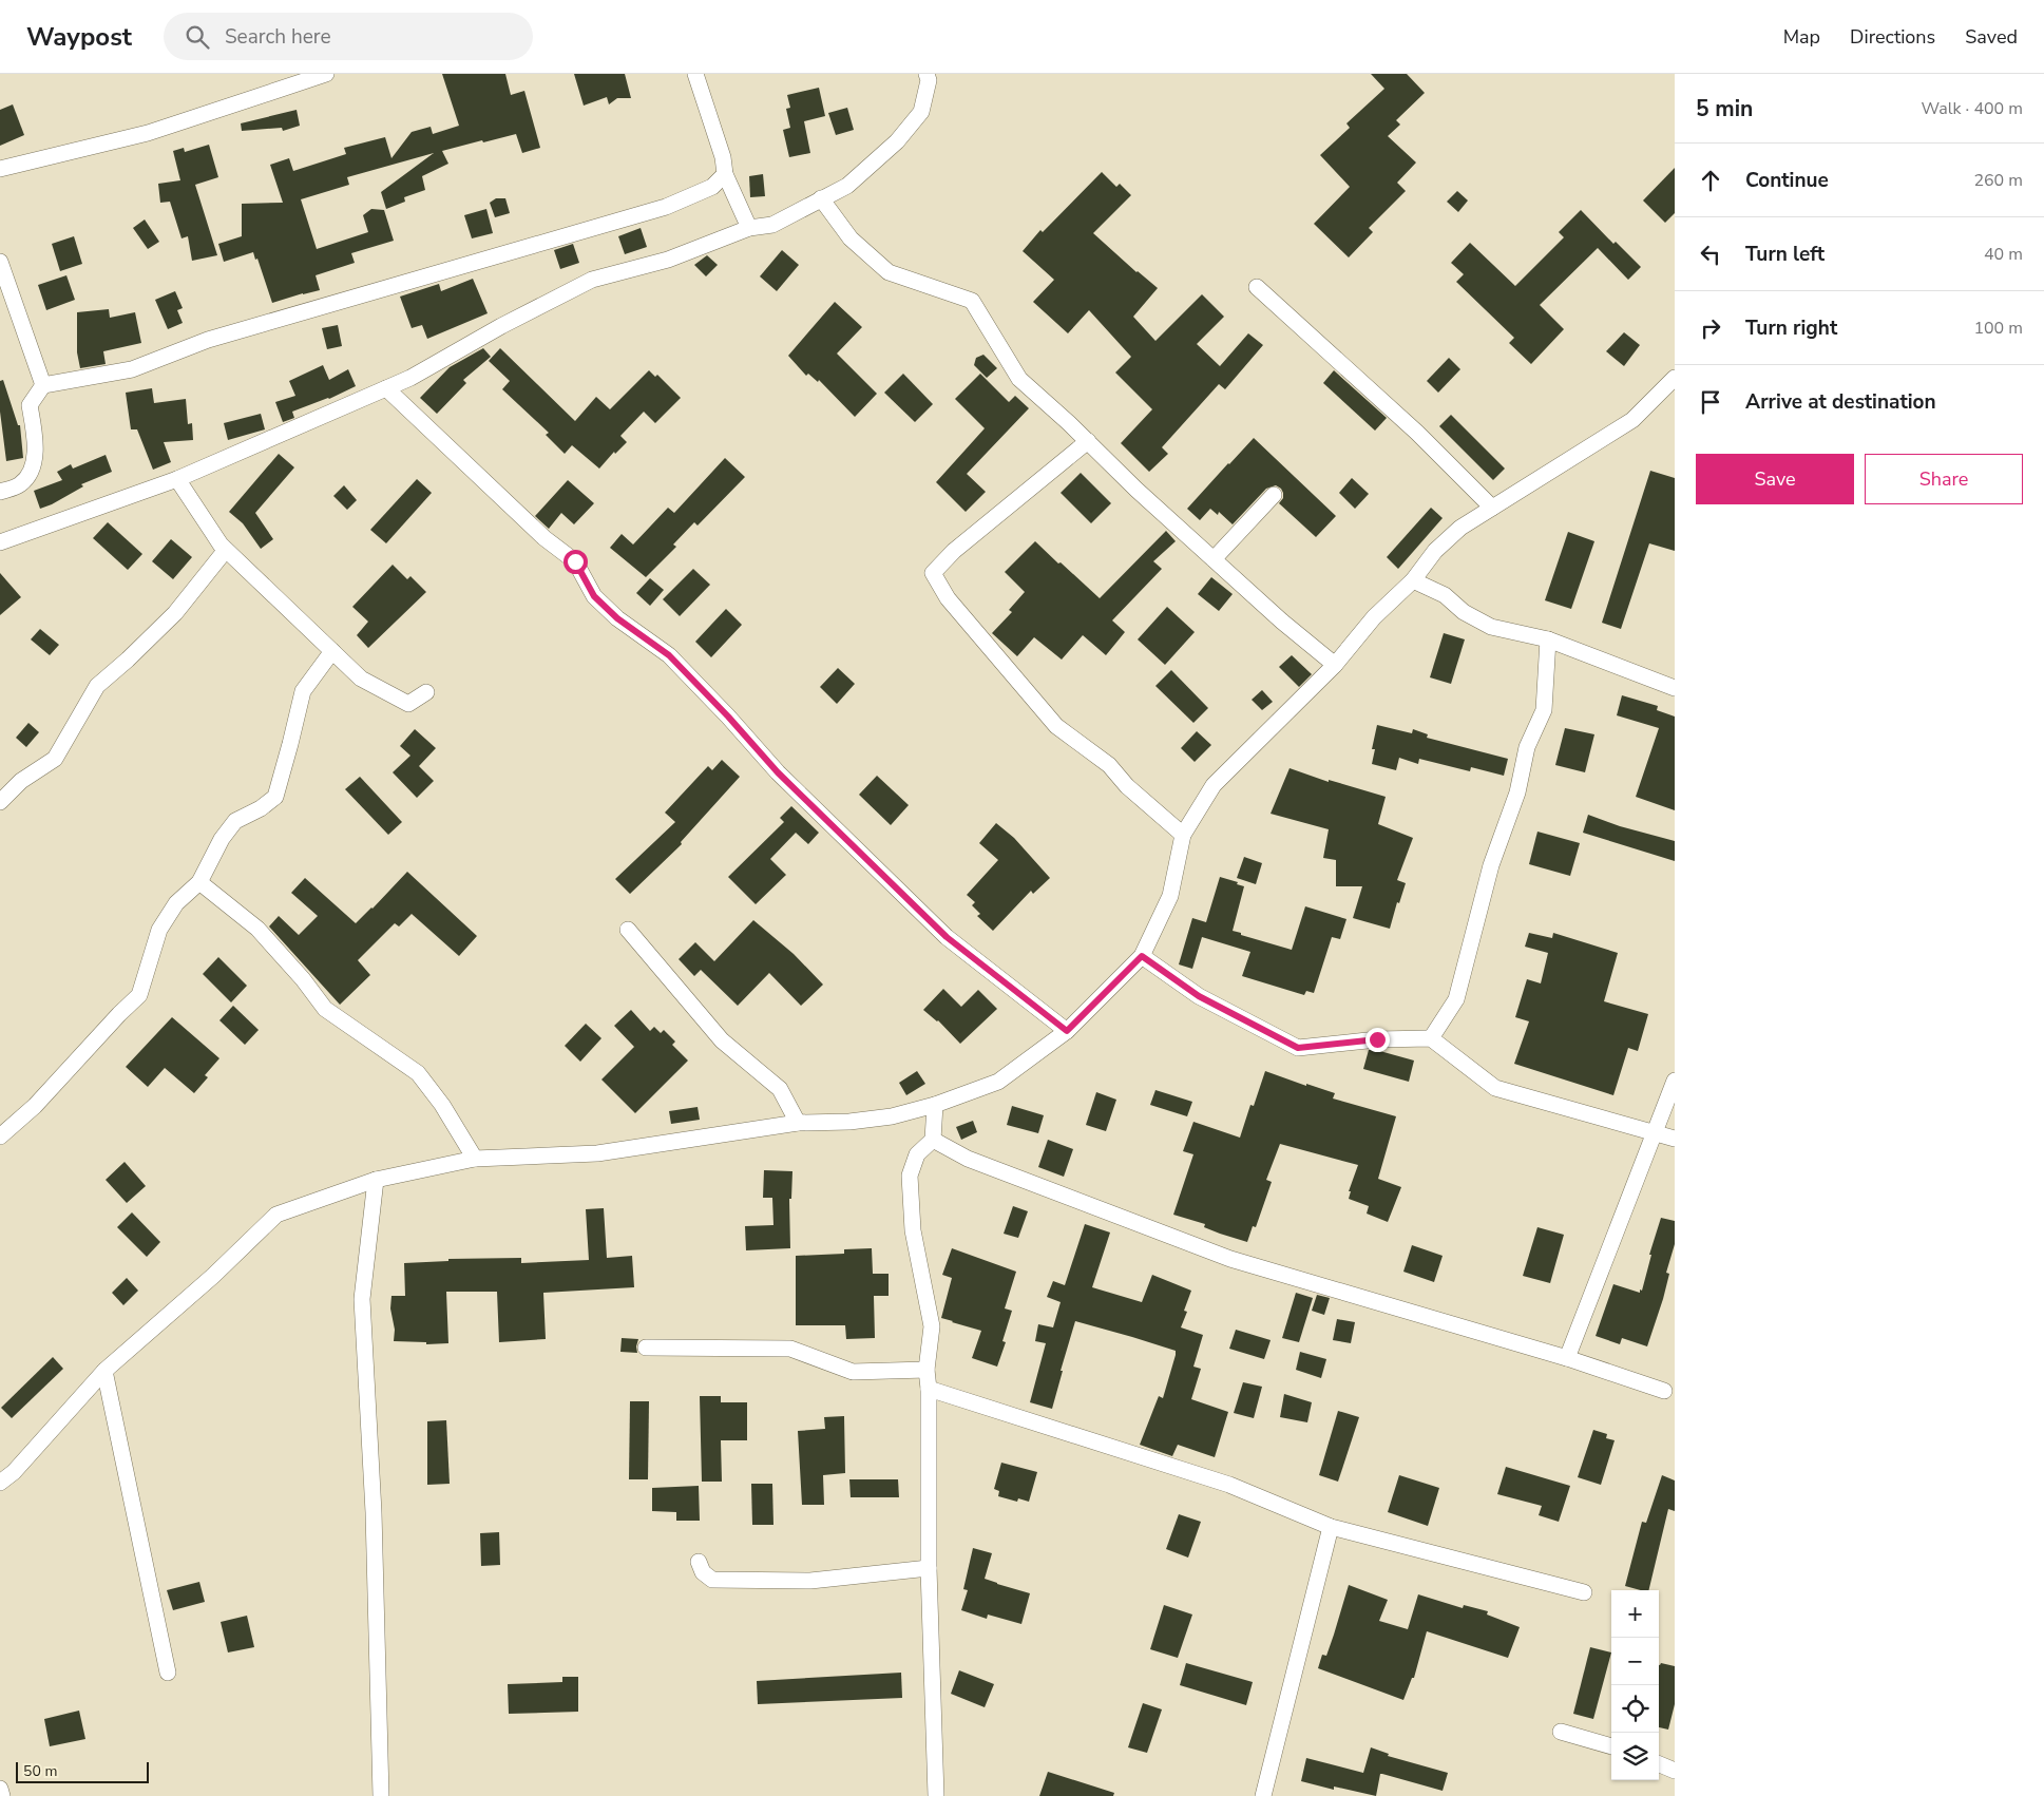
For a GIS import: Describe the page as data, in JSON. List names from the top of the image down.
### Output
{
  "scale_bar": "50 m",
  "page": {
    "header": "Waypost",
    "search": "Search here",
    "nav": ["Map", "Directions", "Saved"],
    "heading": ["5 min", "Walk · 400 m"],
    "list": [
      ["Continue", "260 m"],
      ["Turn left", "40 m"],
      ["Turn right", "100 m"],
      "Arrive at destination"
    ],
    "buttons": ["Save", "Share"],
    "map_buttons": ["+", "−"],
    "scale": "50 m"
  }
}
